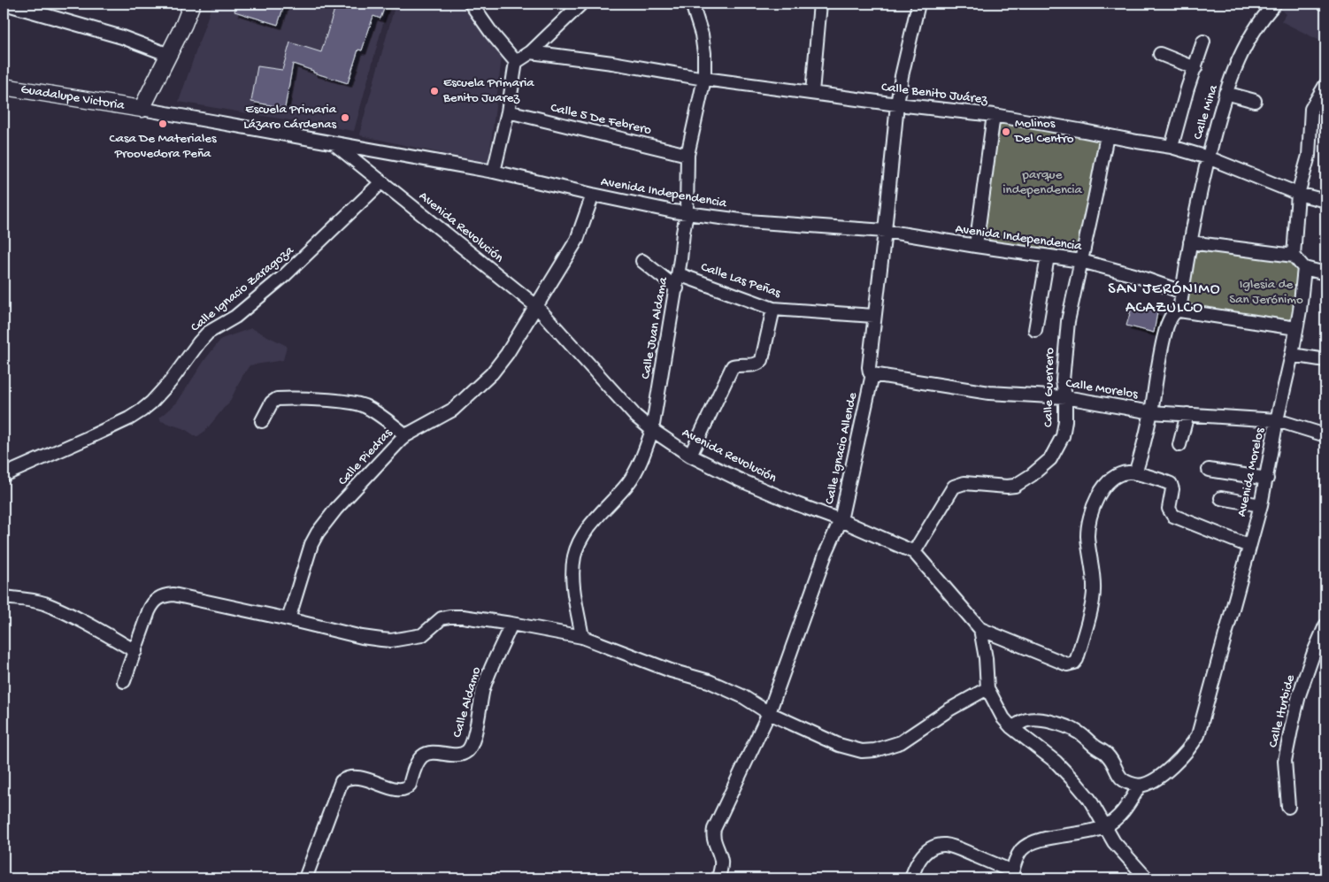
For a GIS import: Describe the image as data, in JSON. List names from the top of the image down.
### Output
{
  "streets": {
    "main road": ["Guadalupe Victoria"],
    "street": [
      "Calle Benito Juárez",
      "Calle Mina",
      "Calle 5 De Febrero",
      "Avenida Independencia",
      "Avenida Revolución",
      "Calle Las Peñas",
      "Calle Ignacio Zaragoza",
      "Calle Juan Aldama",
      "Calle Guerrero",
      "Calle Morelos",
      "Calle Ignacio Allende",
      "Calle Piedras",
      "Avenida Morelos",
      "Calle Aldamo",
      "Calle Iturbide"
    ]
  },
  "crossings": [
    ["Calle Benito Juárez", "Calle Mina"],
    ["Calle Benito Juárez", "Calle Juan Aldama"],
    ["Calle Benito Juárez", "Calle Guerrero"],
    ["Calle Benito Juárez", "Calle Ignacio Allende"],
    ["Guadalupe Victoria", "Avenida Independencia"],
    ["Calle Mina", "Avenida Independencia"],
    ["Calle 5 De Febrero", "Calle Juan Aldama"],
    ["Avenida Independencia", "Avenida Revolución"],
    ["Avenida Independencia", "Calle Juan Aldama"],
    ["Avenida Independencia", "Calle Guerrero"],
    ["Avenida Independencia", "Calle Ignacio Allende"],
    ["Avenida Independencia", "Calle Piedras"],
    ["Avenida Revolución", "Calle Ignacio Zaragoza"],
    ["Avenida Revolución", "Calle Juan Aldama"],
    ["Avenida Revolución", "Calle Guerrero"],
    ["Avenida Revolución", "Calle Ignacio Allende"],
    ["Avenida Revolución", "Calle Piedras"],
    ["Calle Las Peñas", "Calle Juan Aldama"],
    ["Calle Las Peñas", "Calle Ignacio Allende"],
    ["Calle Guerrero", "Calle Morelos"],
    ["Calle Morelos", "Calle Ignacio Allende"],
    ["Calle Morelos", "Avenida Morelos"]
  ],
  "districts": ["SAN JERÓNIMO ACAZULCO"],
  "parks": ["parque independencia", "Iglesia de San Jerónimo"],
  "places": [
    "Escuela Primaria Benito Juarez",
    "Escuela Primaria Lázaro Cárdenas",
    "Casa De Materiales Proovedora Peña",
    "Molinos Del Centro"
  ]
}
